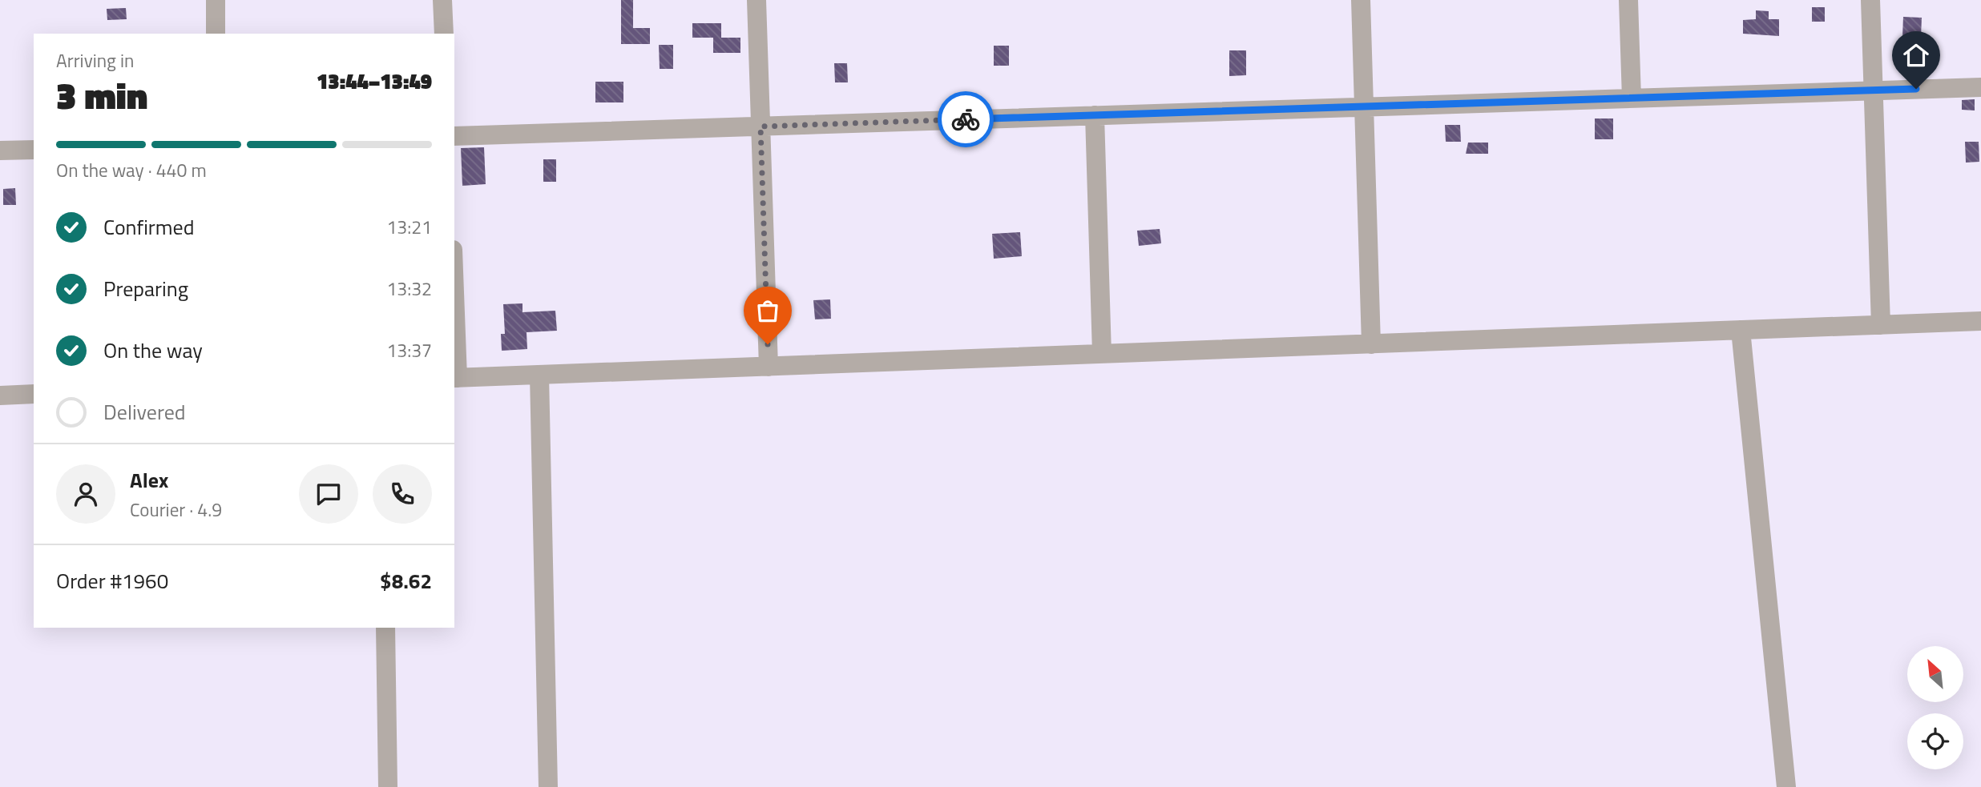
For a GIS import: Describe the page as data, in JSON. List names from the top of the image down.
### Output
{
  "north": "top left",
  "page": {
    "heading": ["3 min", "Arriving in", "13:44–13:49"],
    "panel": [
      "Alex",
      "Courier · 4.9",
      "Order #1960",
      "$8.62"
    ],
    "bar": "On the way · 440 m",
    "list": [
      ["Confirmed", "13:21"],
      ["Preparing", "13:32"],
      ["On the way", "13:37"],
      "Delivered"
    ]
  }
}
